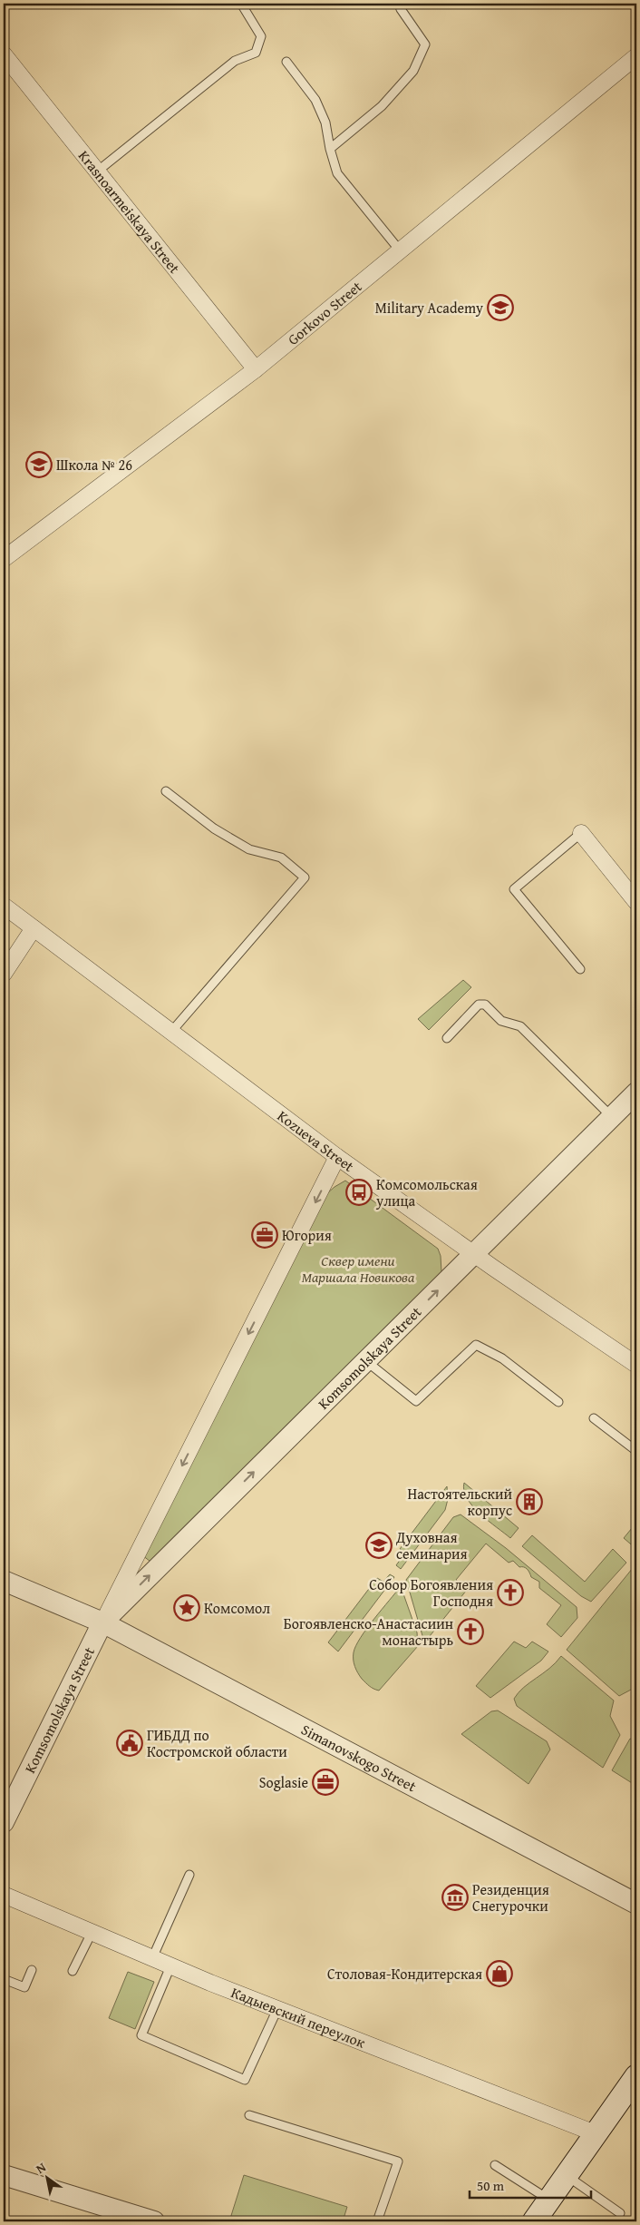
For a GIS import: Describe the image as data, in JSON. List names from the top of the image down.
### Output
{
  "streets": {
    "street": [
      "Krasnoarmeiskaya Street",
      "Gorkovo Street",
      "Kozueva Street",
      "Komsomolskaya Street",
      "Simanovskogo Street",
      "Кадыевский переулок"
    ]
  },
  "crossings": [
    ["Krasnoarmeiskaya Street", "Gorkovo Street"],
    ["Kozueva Street", "Komsomolskaya Street"],
    ["Komsomolskaya Street", "Simanovskogo Street"]
  ],
  "parks": ["Сквер имени Маршала Новикова"],
  "places": {
    "school or university": ["Military Academy", "Школа № 26", "Духовная семинария"],
    "bus stop": ["Комсомольская улица"],
    "office": ["Югория", "Soglasie"],
    "building": ["Настоятельский корпус"],
    "church": ["Собор Богоявления Господня", "Богоявленско-Анастасиин монастырь"],
    "place": ["Комсомол"],
    "public building": ["ГИБДД по Костромской области"],
    "museum": ["Резиденция Снегурочки"],
    "shop": ["Столовая-Кондитерская"]
  },
  "scale_bar": "50 m",
  "north": "top left"
}
